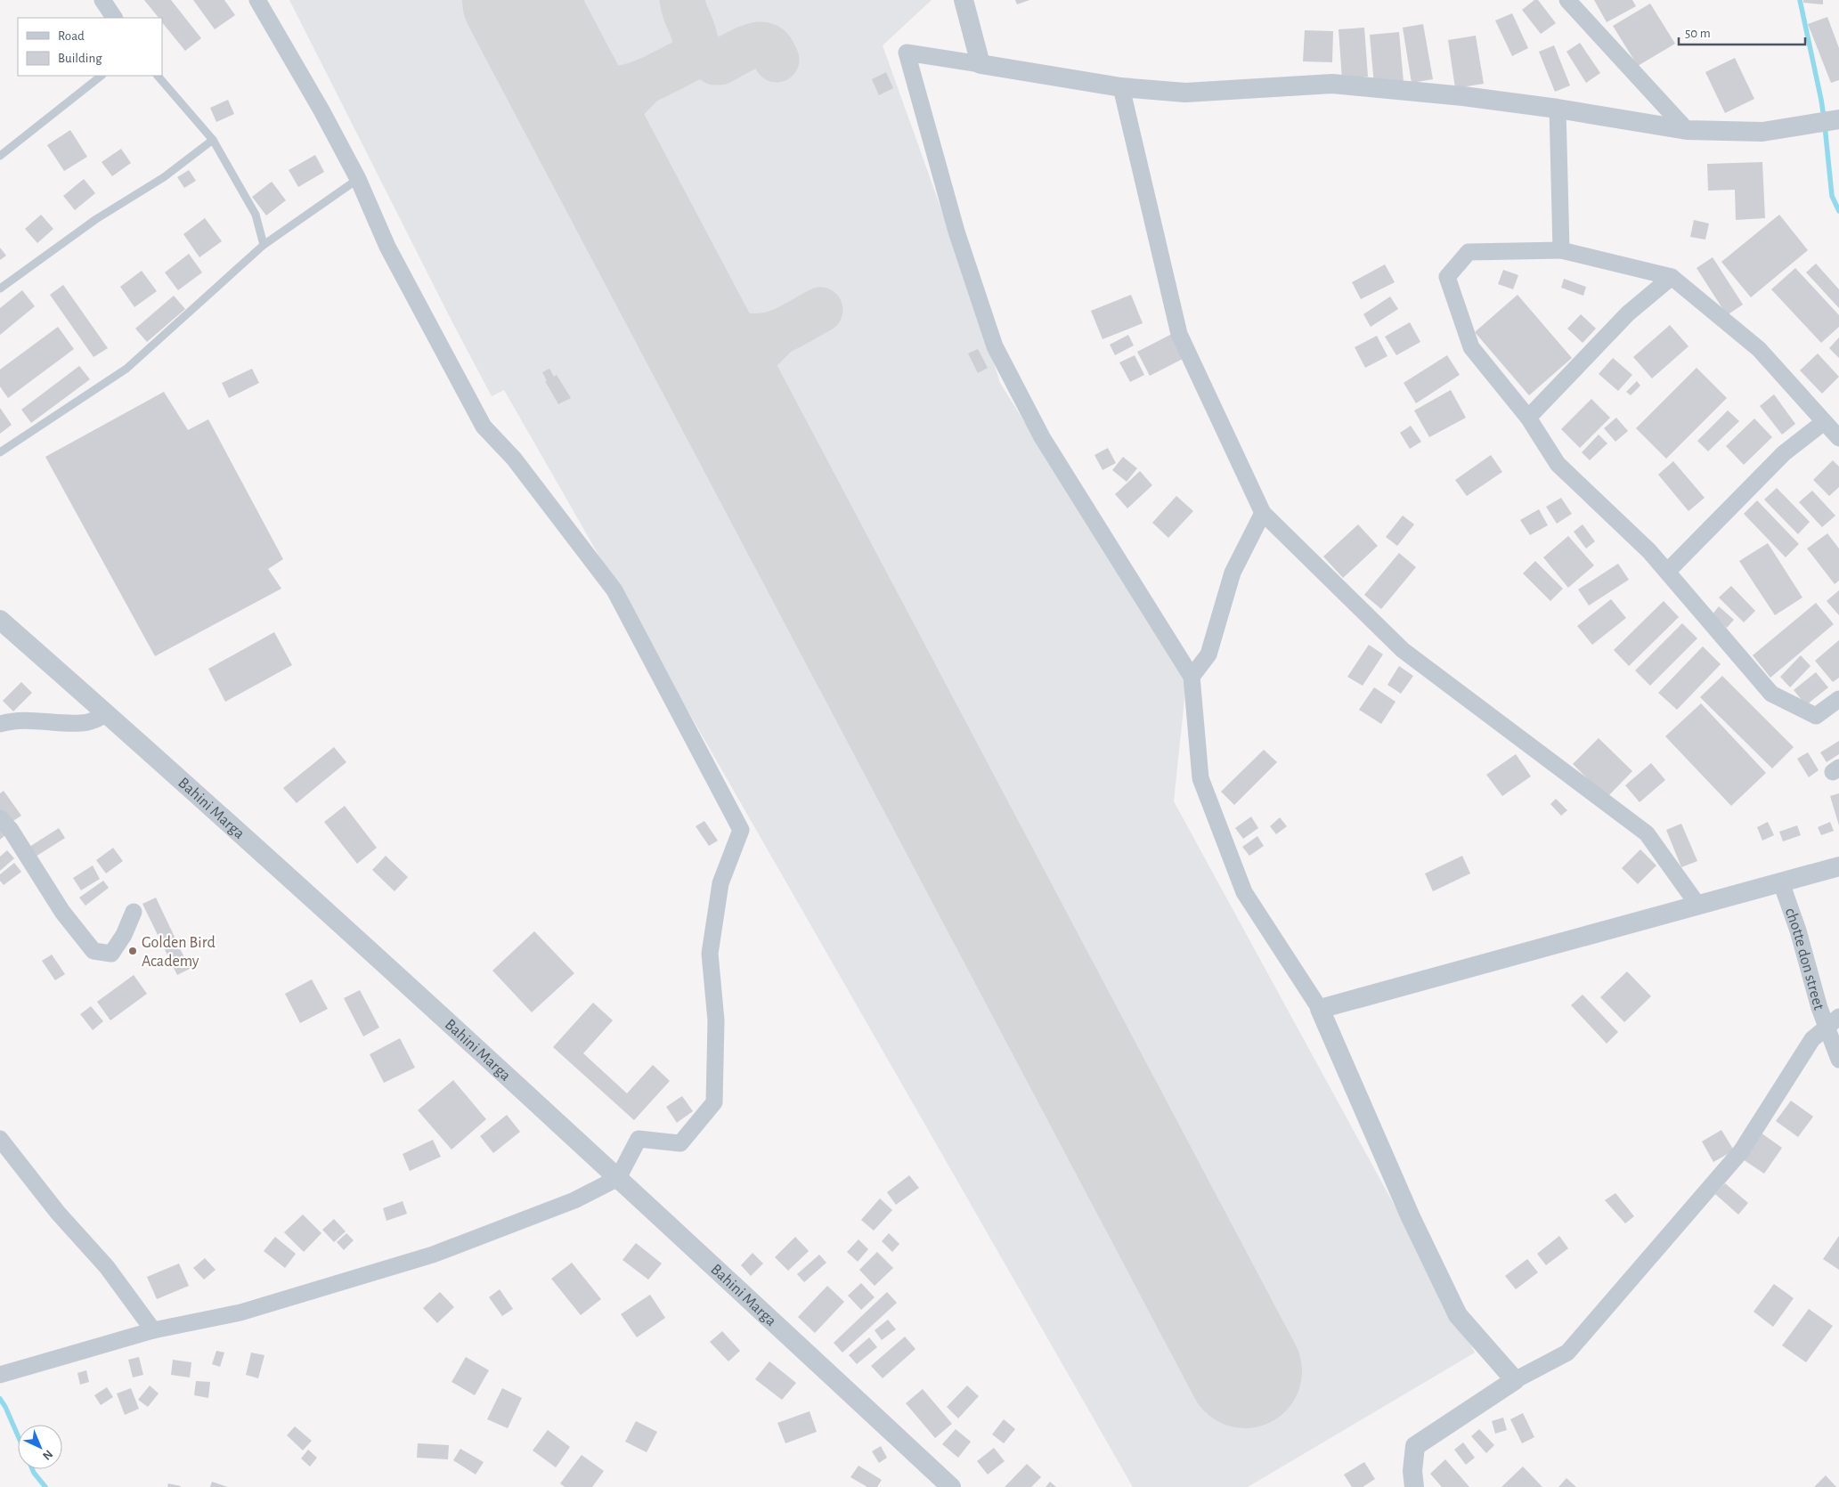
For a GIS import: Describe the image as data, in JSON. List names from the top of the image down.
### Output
{
  "streets": {
    "street": ["Bahini Marga", "chotte don street"]
  },
  "places": ["Golden Bird Academy"],
  "legend": ["Road", "Building"],
  "scale_bar": "50 m",
  "north": "bottom right"
}
